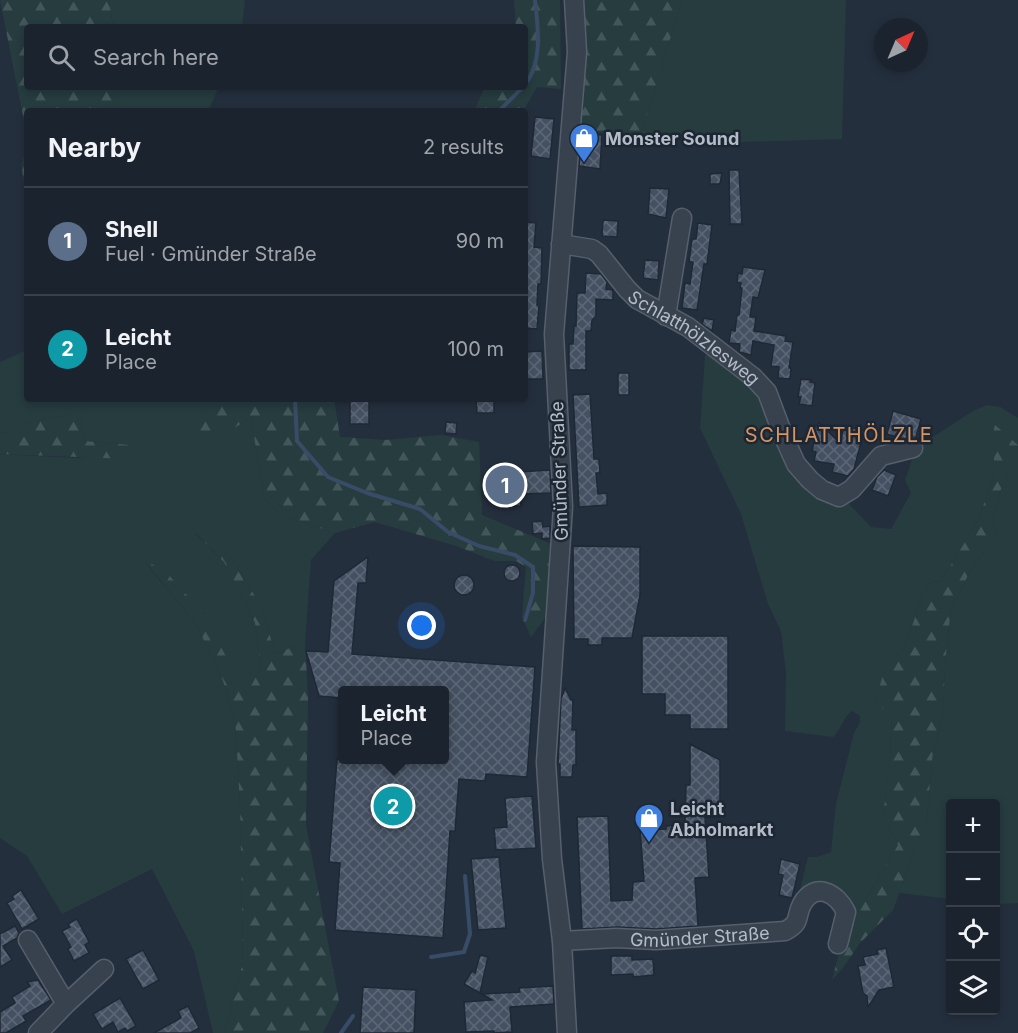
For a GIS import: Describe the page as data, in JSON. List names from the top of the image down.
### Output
{
  "streets": {
    "street": ["Schlatthölzlesweg", "Gmünder Straße"]
  },
  "crossings": [
    ["Schlatthölzlesweg", "Gmünder Straße"]
  ],
  "districts": ["SCHLATTHÖLZLE"],
  "places": {
    "shop": ["Monster Sound", "Leicht Abholmarkt"]
  },
  "north": "top right",
  "page": {
    "search": "Search here",
    "heading": ["Nearby", "2 results"],
    "list": [
      {
        "mark": "1",
        "name": "Shell",
        "note": "Fuel · Gmünder Straße",
        "value": "90 m"
      },
      {
        "mark": "2",
        "name": "Leicht",
        "note": "Place",
        "value": "100 m"
      }
    ],
    "pins": ["1", "2"],
    "popup": ["Leicht", "Place"],
    "map_buttons": ["+", "−"]
  }
}
